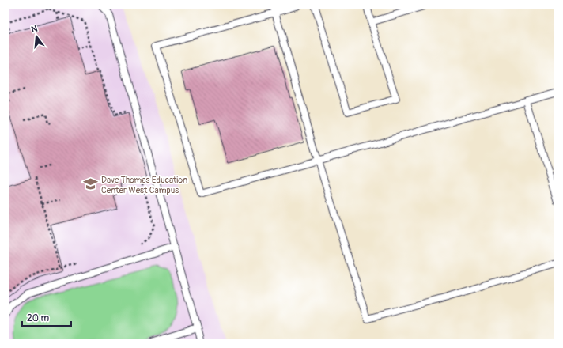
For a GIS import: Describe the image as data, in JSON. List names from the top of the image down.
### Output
{
  "places": {
    "school or university": ["Dave Thomas Education Center West Campus"]
  },
  "scale_bar": "20 m",
  "north": "top"
}
